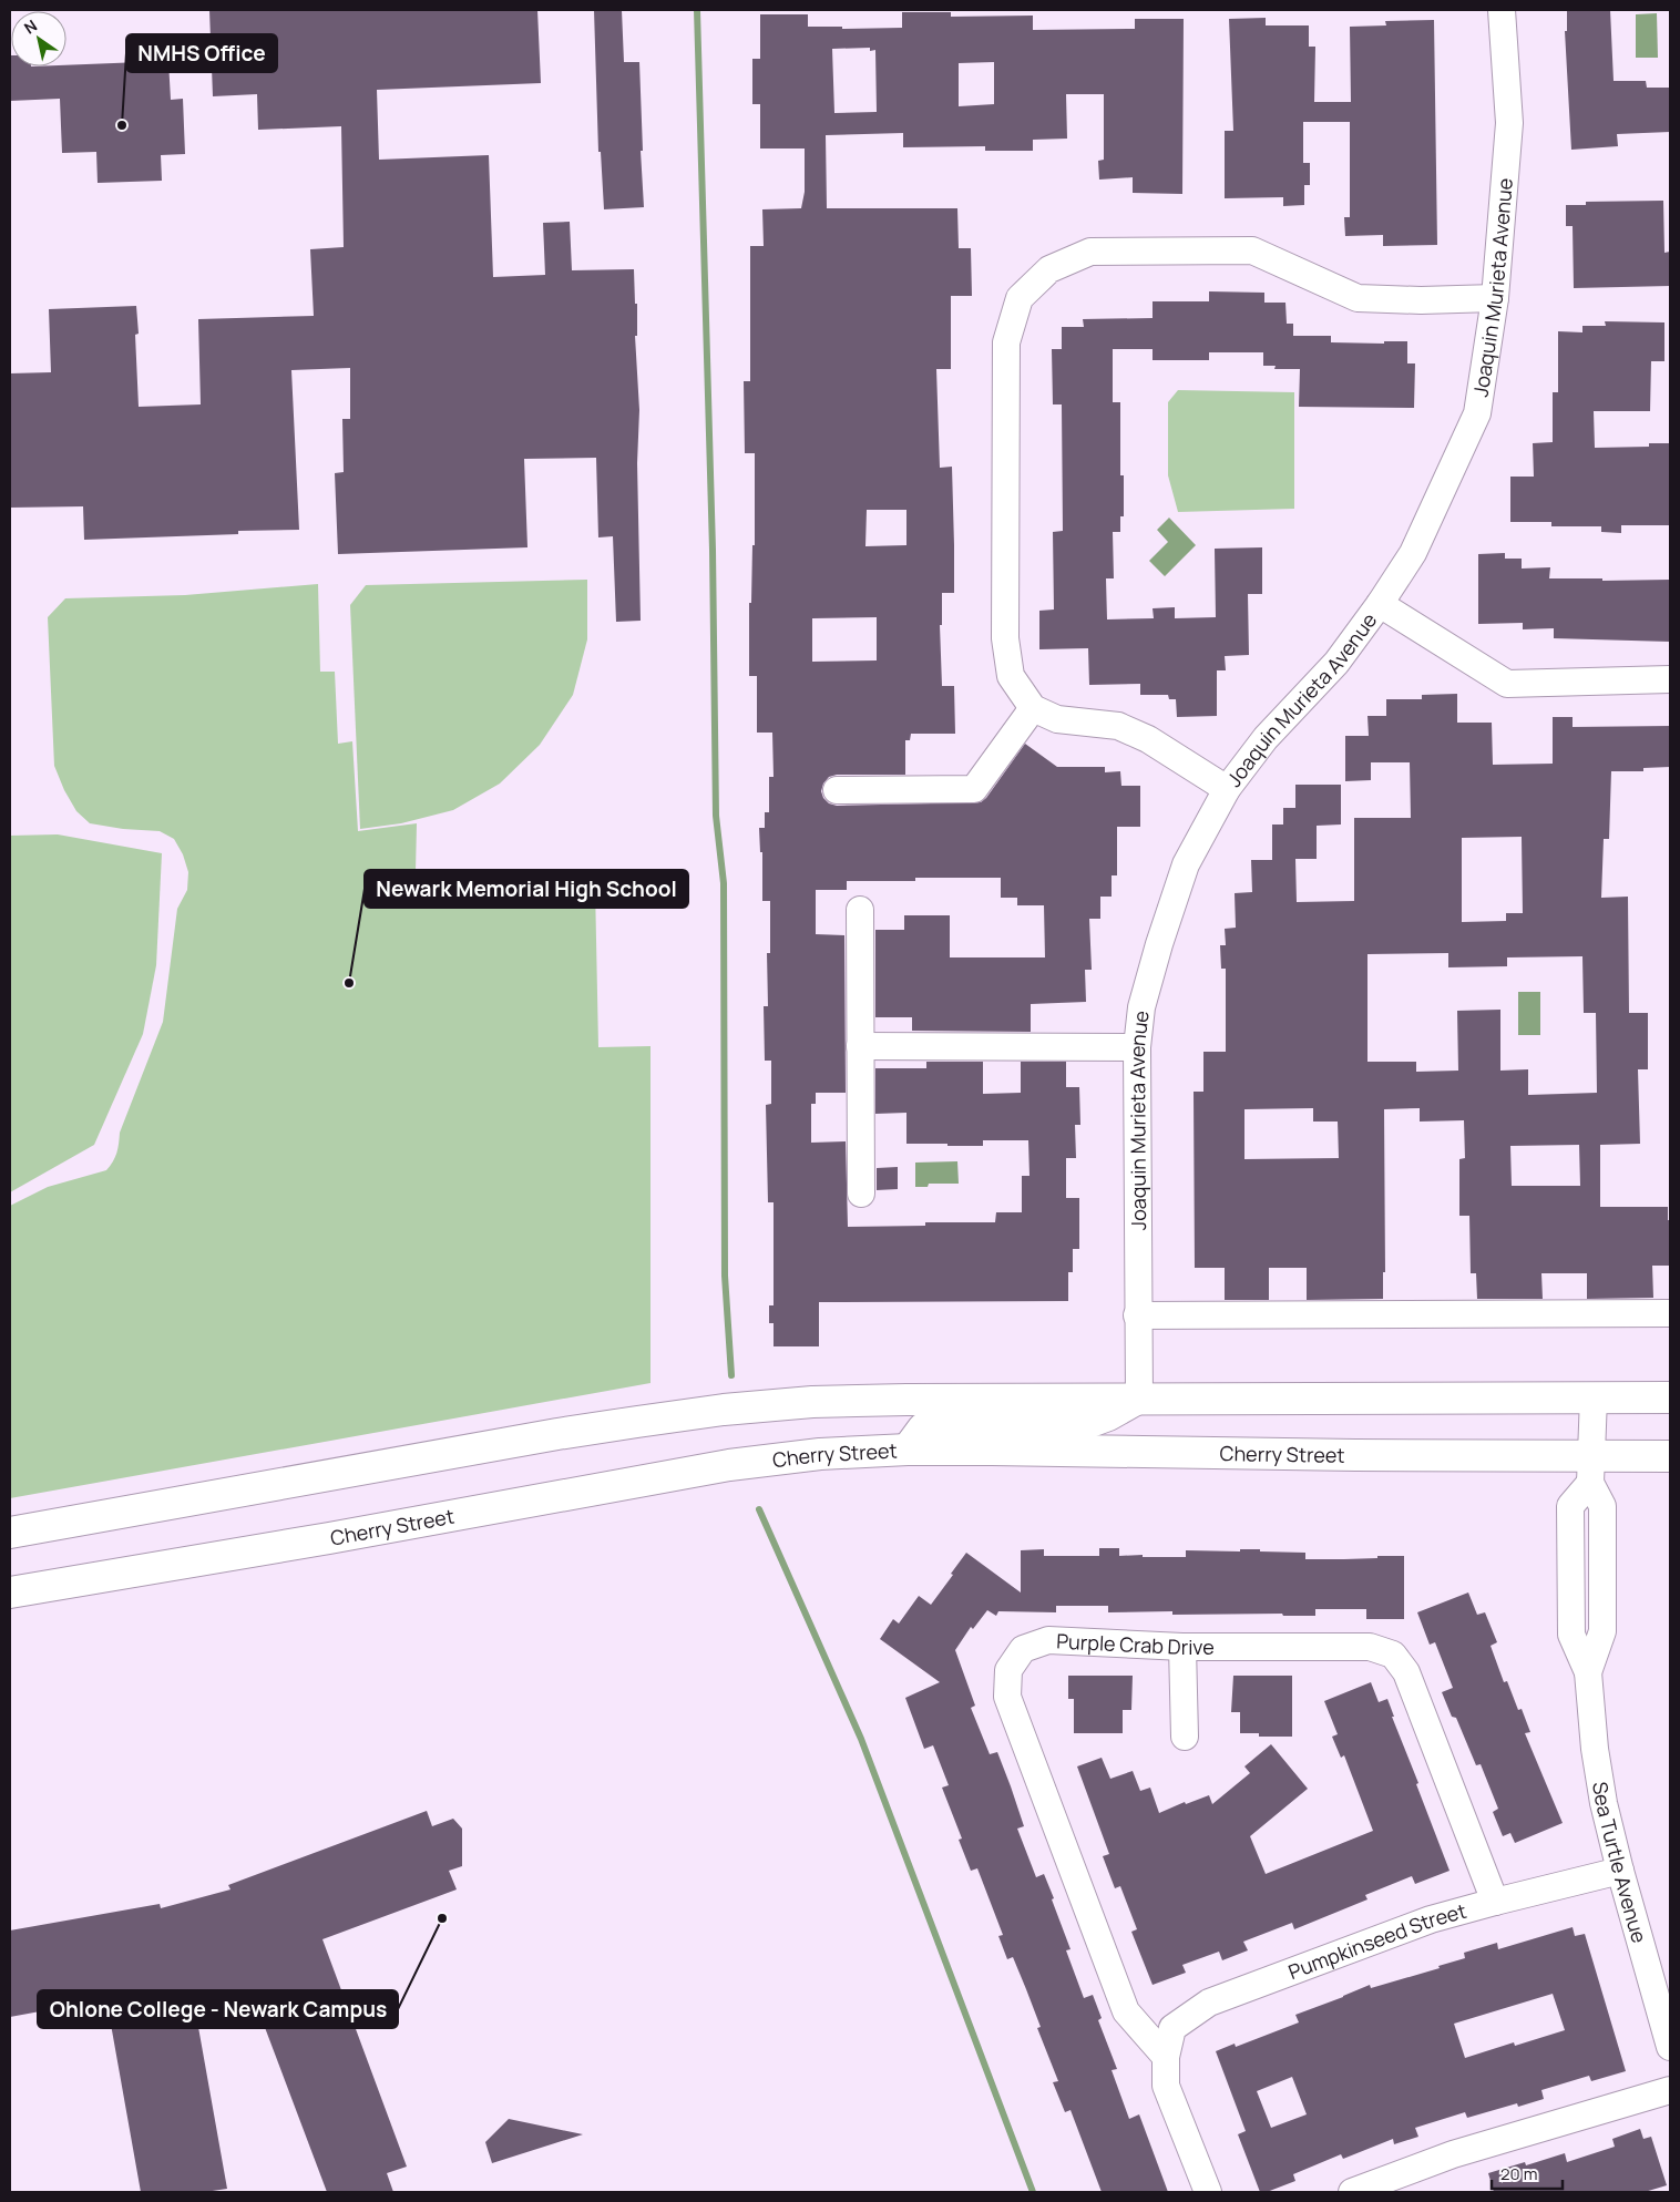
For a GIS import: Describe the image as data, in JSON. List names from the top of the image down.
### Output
{
  "streets": {
    "main road": ["Cherry Street"],
    "street": [
      "Joaquin Murieta Avenue",
      "Purple Crab Drive",
      "Sea Turtle Avenue",
      "Pumpkinseed Street"
    ]
  },
  "crossings": [
    ["Cherry Street", "Sea Turtle Avenue"],
    ["Purple Crab Drive", "Pumpkinseed Street"],
    ["Sea Turtle Avenue", "Pumpkinseed Street"]
  ],
  "places": ["NMHS Office", "Newark Memorial High School", "Ohlone College - Newark Campus"],
  "scale_bar": "20 m",
  "north": "top left"
}
